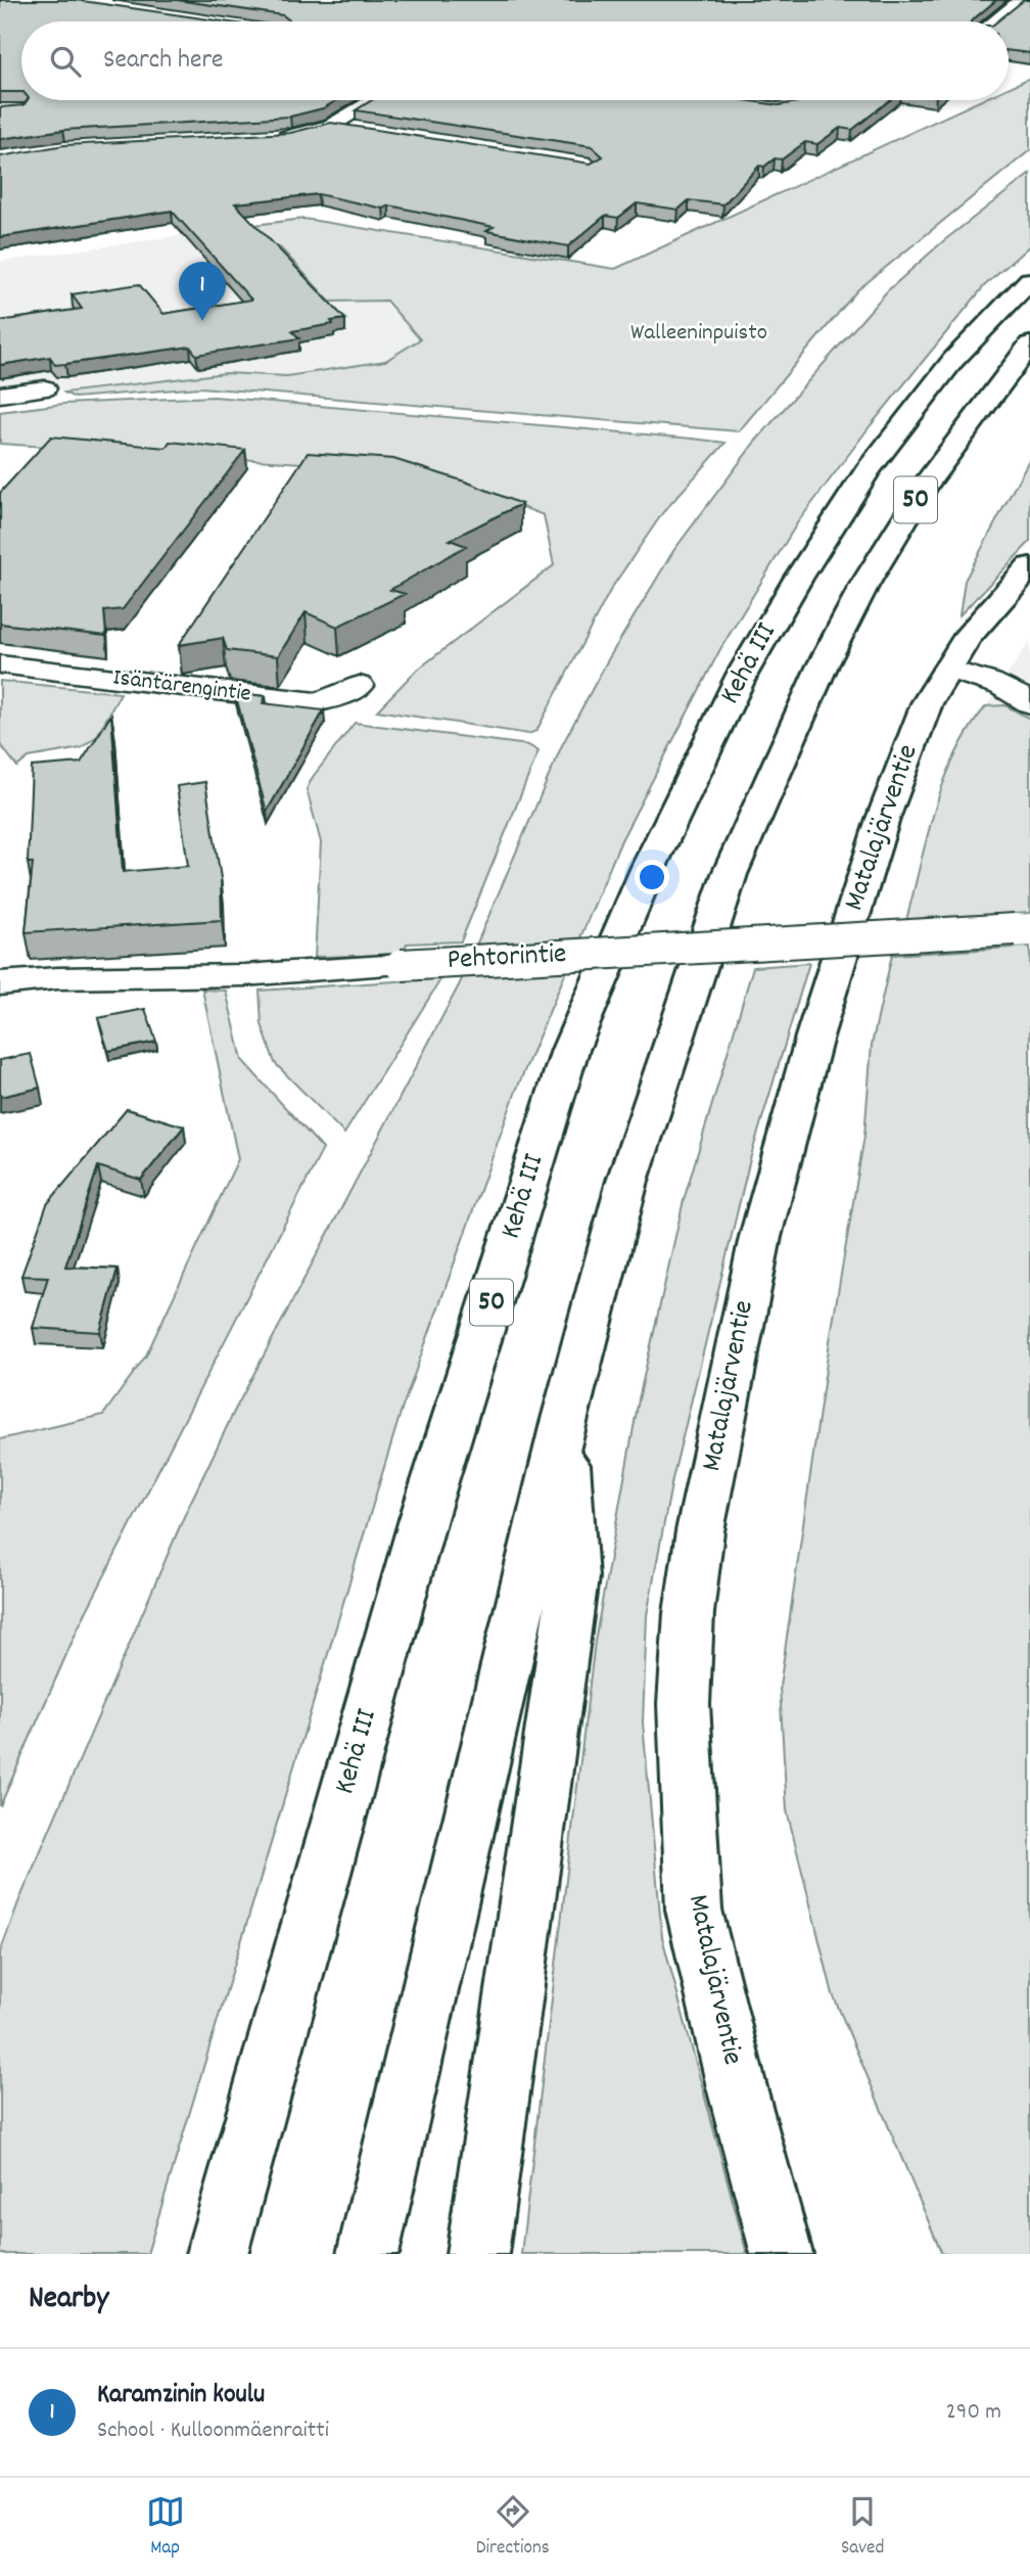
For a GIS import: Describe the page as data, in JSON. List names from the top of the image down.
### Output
{
  "streets": {
    "main road": ["50", "Kehä III", "Matalajärventie"],
    "street": ["Isäntärengintie", "Pehtorintie"]
  },
  "parks": ["Walleeninpuisto"],
  "page": {
    "search": "Search here",
    "pins": "1",
    "heading": "Nearby",
    "list": [
      {
        "mark": "1",
        "name": "Karamzinin koulu",
        "note": "School · Kulloonmäenraitti",
        "value": "290 m"
      }
    ],
    "nav": ["Map", "Directions", "Saved"]
  }
}
